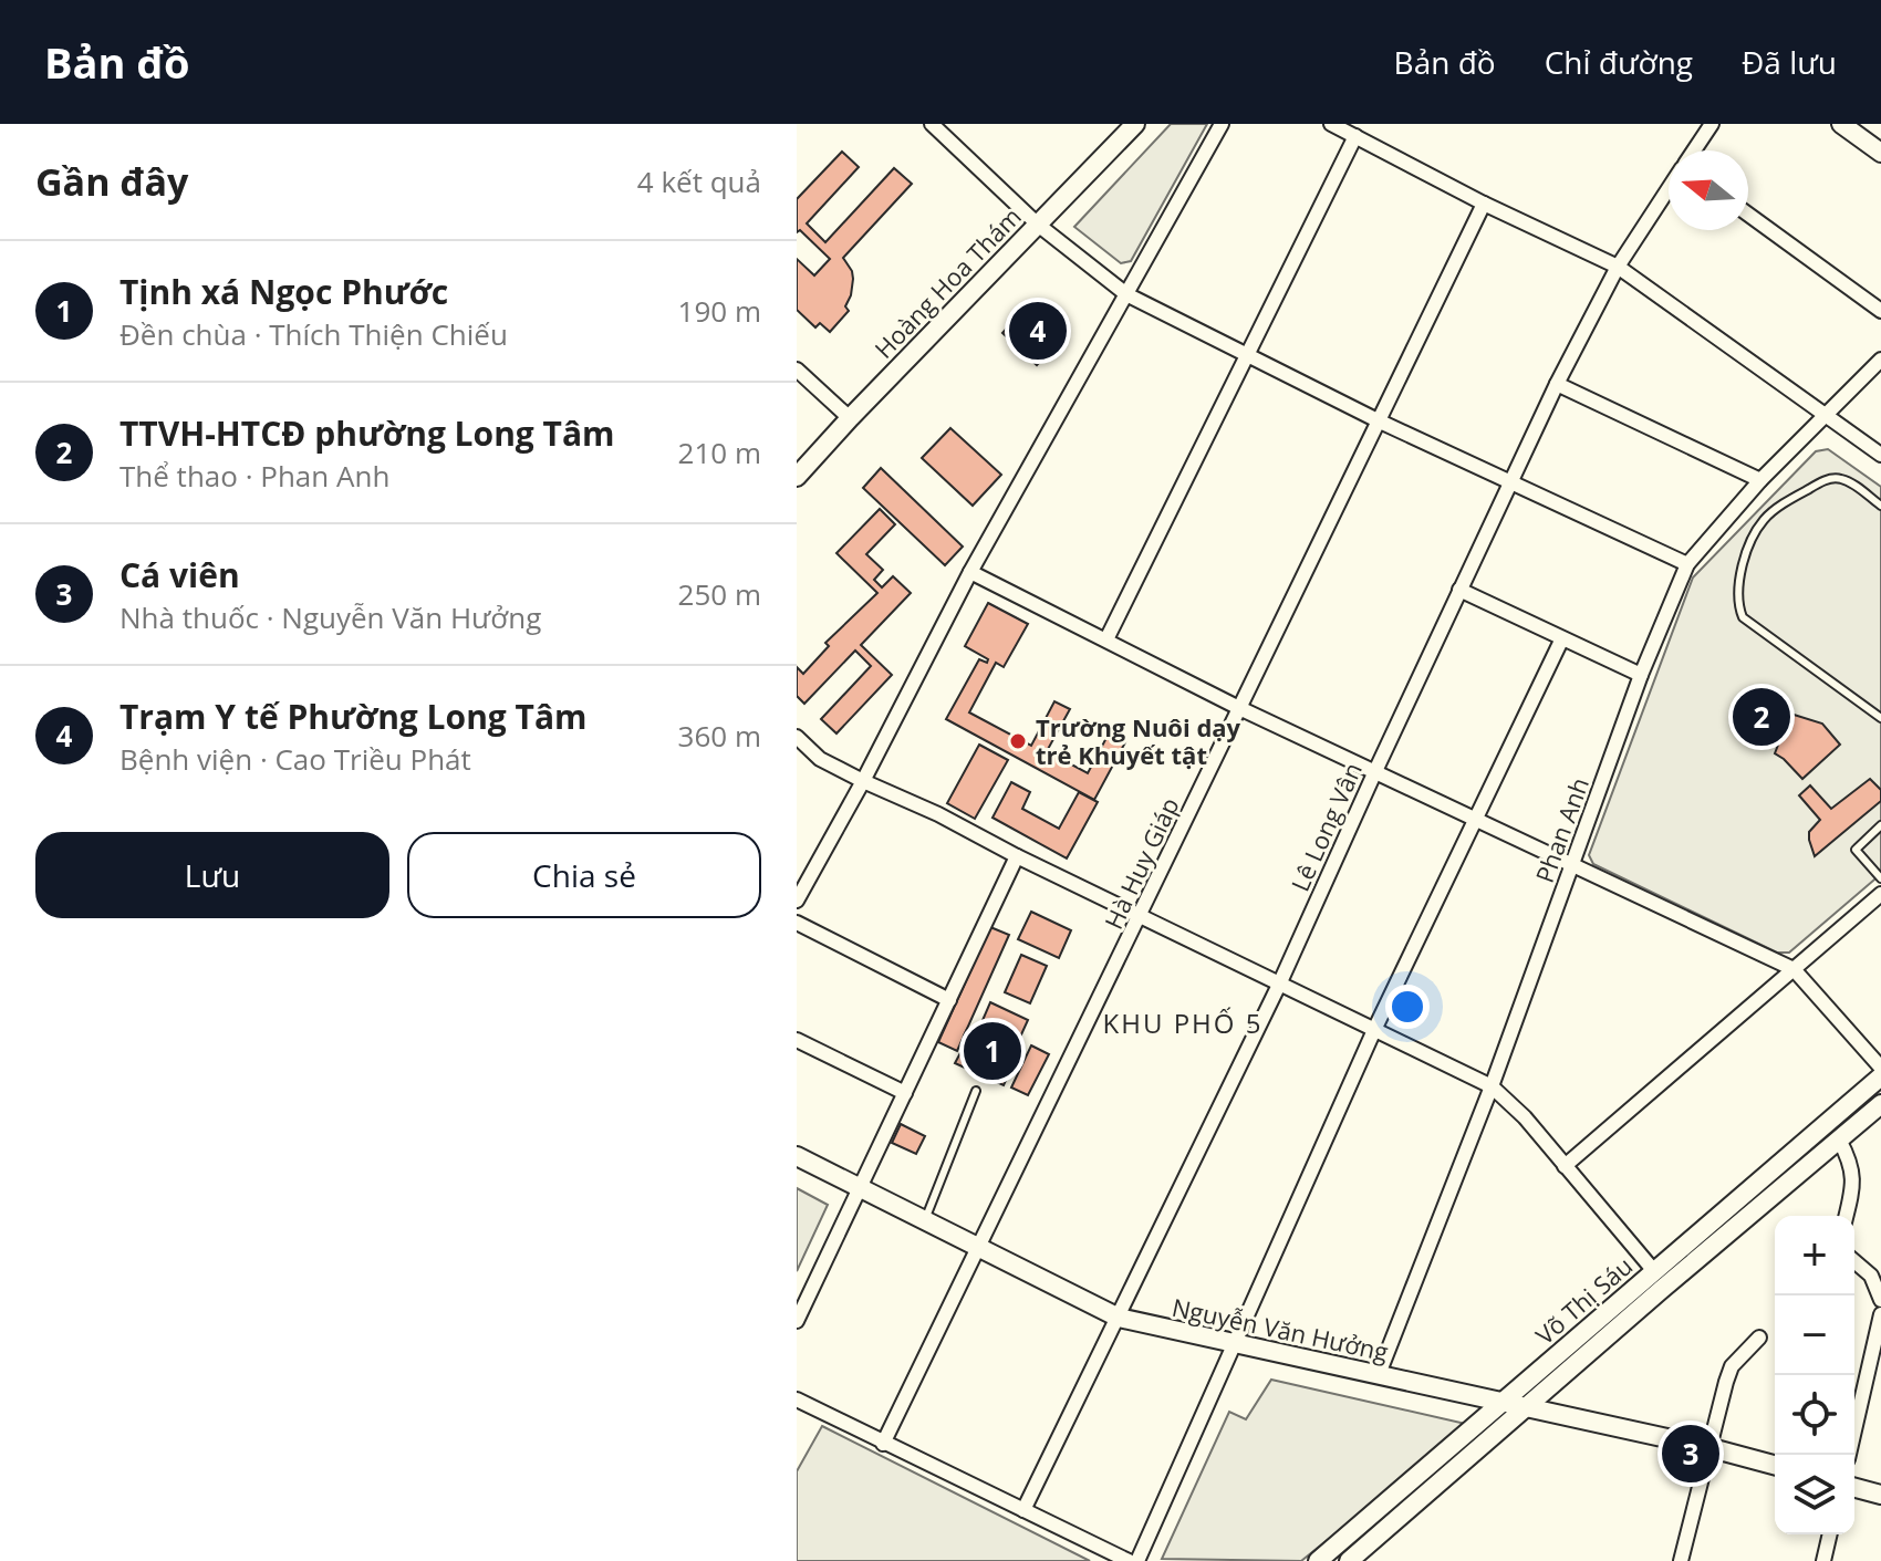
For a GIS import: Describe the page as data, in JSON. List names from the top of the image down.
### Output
{
  "streets": {
    "street": [
      "Hoàng Hoa Thám",
      "Lê Long Vân",
      "Phan Anh",
      "Hà Huy Giáp",
      "Võ Thị Sáu",
      "Nguyễn Văn Hưởng"
    ]
  },
  "crossings": [
    ["Lê Long Vân", "Nguyễn Văn Hưởng"],
    ["Phan Anh", "Nguyễn Văn Hưởng"],
    ["Hà Huy Giáp", "Nguyễn Văn Hưởng"],
    ["Võ Thị Sáu", "Nguyễn Văn Hưởng"]
  ],
  "districts": ["KHU PHỐ 5"],
  "places": ["Trường Nuôi dạy trẻ Khuyết tật"],
  "north": "left",
  "page": {
    "header": "Bản đồ",
    "nav": ["Bản đồ", "Chỉ đường", "Đã lưu"],
    "heading": ["Gần đây", "4 kết quả"],
    "list": [
      {
        "mark": "1",
        "name": "Tịnh xá Ngọc Phước",
        "note": "Đền chùa · Thích Thiện Chiếu",
        "value": "190 m"
      },
      {
        "mark": "2",
        "name": "TTVH-HTCĐ phường Long Tâm",
        "note": "Thể thao · Phan Anh",
        "value": "210 m"
      },
      {
        "mark": "3",
        "name": "Cá viên",
        "note": "Nhà thuốc · Nguyễn Văn Hưởng",
        "value": "250 m"
      },
      {
        "mark": "4",
        "name": "Trạm Y tế Phường Long Tâm",
        "note": "Bệnh viện · Cao Triều Phát",
        "value": "360 m"
      }
    ],
    "pins": [
      "4",
      "2",
      "1",
      "3"
    ],
    "buttons": ["Lưu", "Chia sẻ"],
    "map_buttons": ["+", "−"]
  }
}
